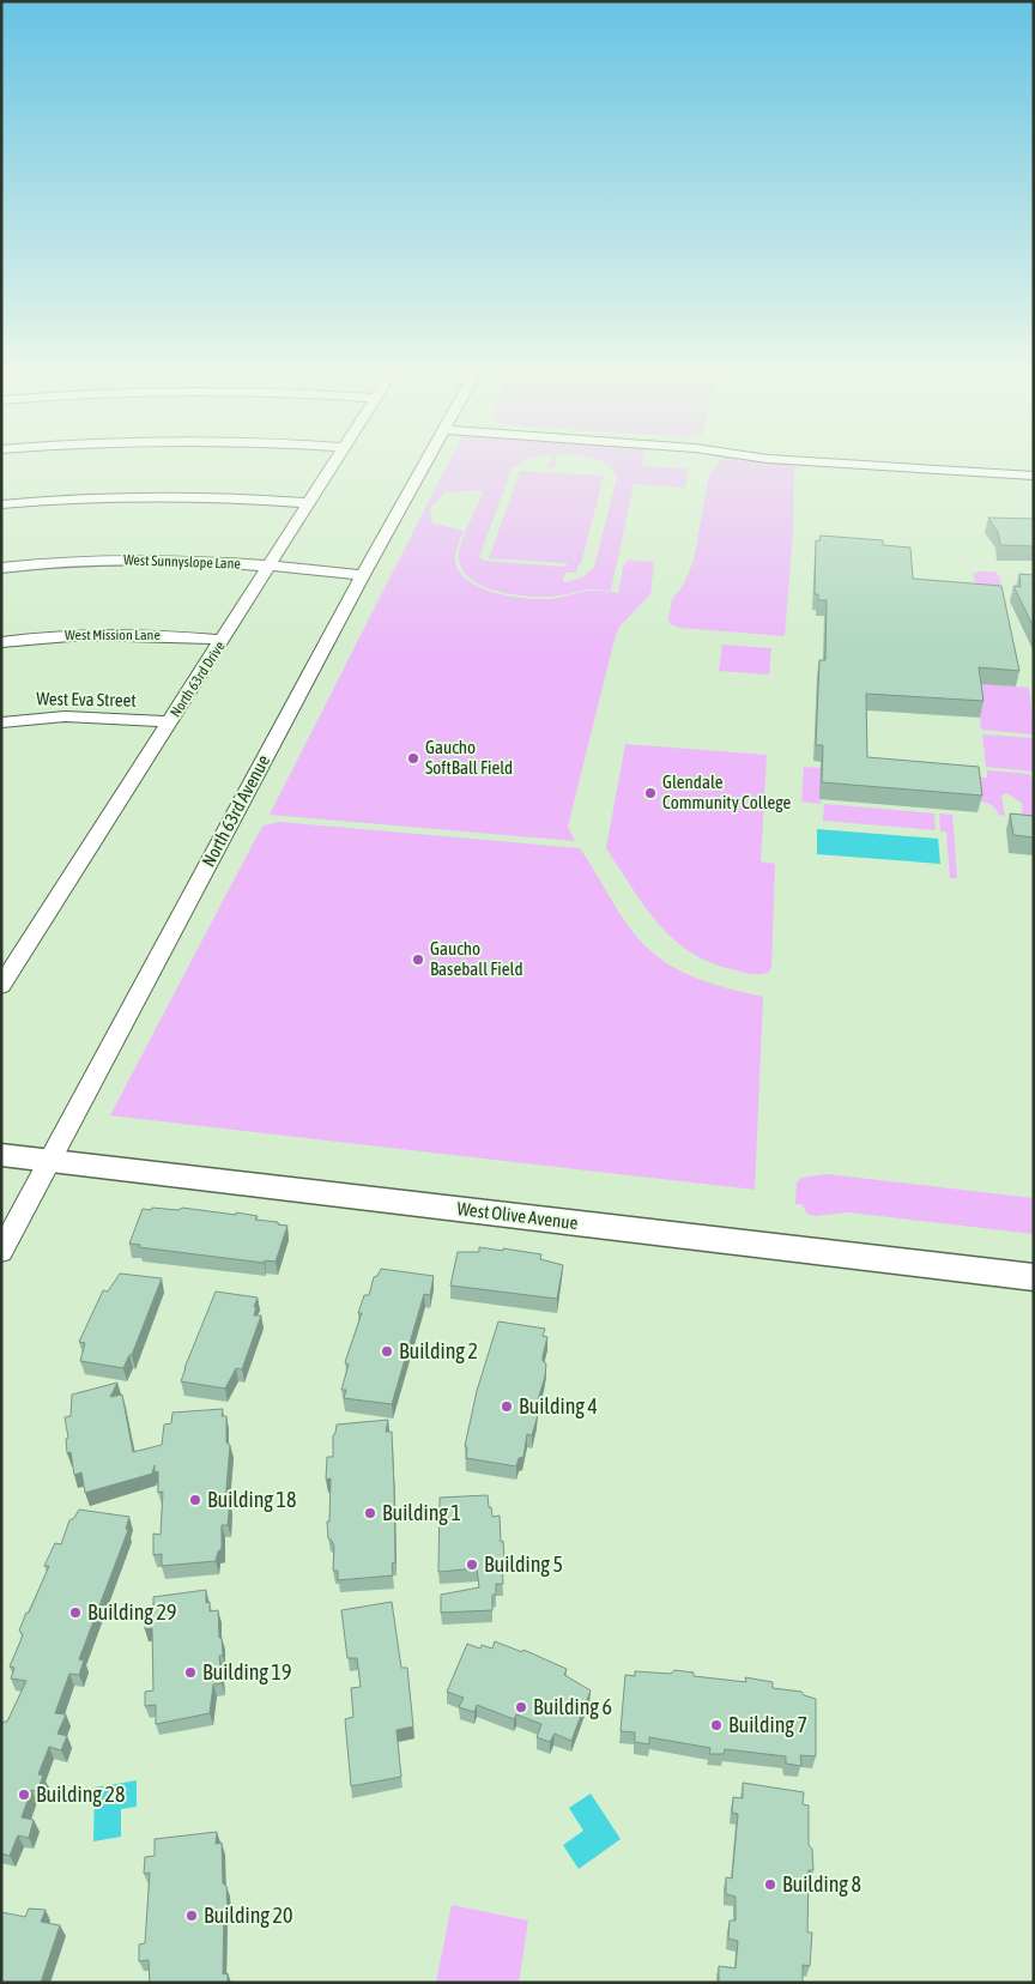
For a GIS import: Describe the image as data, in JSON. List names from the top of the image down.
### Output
{
  "streets": {
    "main road": ["West Olive Avenue"],
    "street": [
      "West Sunnyslope Lane",
      "West Mission Lane",
      "North 63rd Drive",
      "West Eva Street",
      "North 63rd Avenue"
    ]
  },
  "crossings": [
    ["West Sunnyslope Lane", "North 63rd Drive"],
    ["West Sunnyslope Lane", "North 63rd Avenue"],
    ["West Mission Lane", "North 63rd Drive"],
    ["North 63rd Drive", "West Eva Street"],
    ["North 63rd Avenue", "West Olive Avenue"]
  ],
  "places": [
    "Gaucho SoftBall Field",
    "Glendale Community College",
    "Gaucho Baseball Field",
    "Building 2",
    "Building 4",
    "Building 18",
    "Building 1",
    "Building 5",
    "Building 29",
    "Building 19",
    "Building 6",
    "Building 7",
    "Building 28",
    "Building 8",
    "Building 20"
  ]
}
